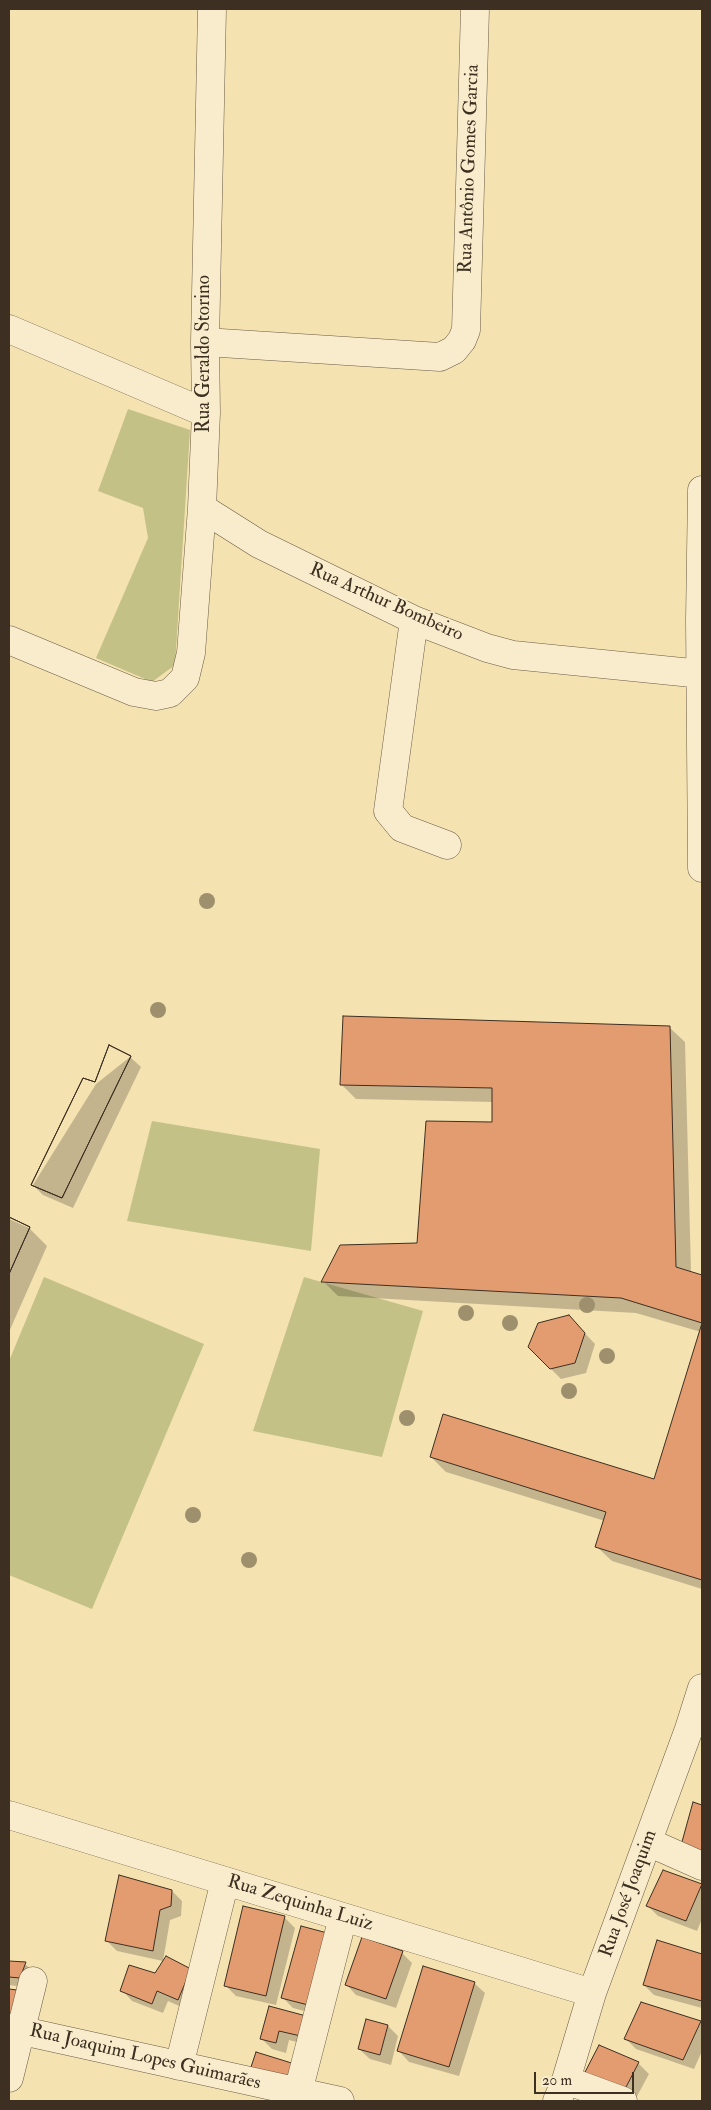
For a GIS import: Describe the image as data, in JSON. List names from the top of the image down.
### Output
{
  "streets": {
    "street": [
      "Rua Antônio Gomes Garcia",
      "Rua Geraldo Storino",
      "Rua Arthur Bombeiro",
      "Rua José Joaquim",
      "Rua Zequinha Luiz",
      "Rua Joaquim Lopes Guimarães"
    ]
  },
  "crossings": [
    ["Rua Antônio Gomes Garcia", "Rua Geraldo Storino"],
    ["Rua Geraldo Storino", "Rua Arthur Bombeiro"],
    ["Rua José Joaquim", "Rua Zequinha Luiz"]
  ],
  "scale_bar": "20 m"
}
